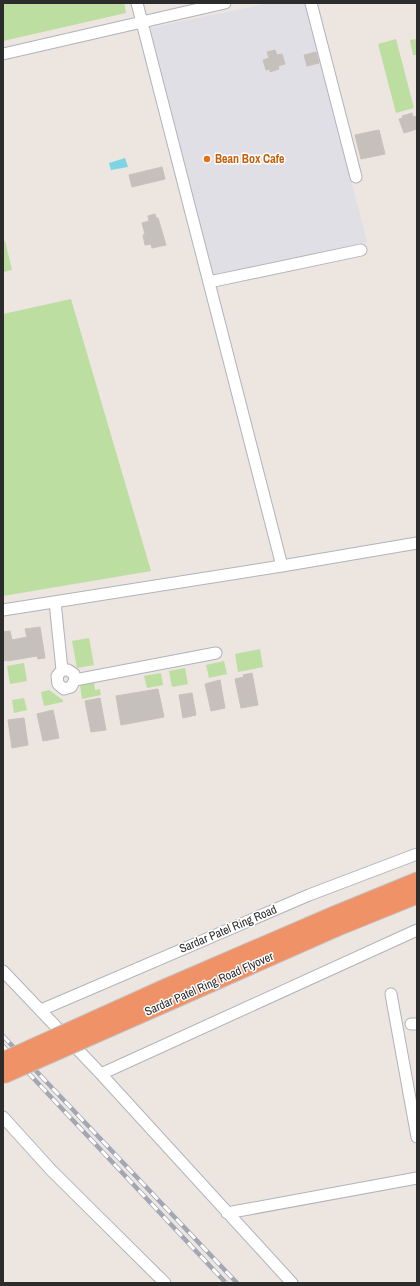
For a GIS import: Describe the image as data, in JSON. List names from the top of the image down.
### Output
{
  "streets": {
    "highway": ["Sardar Patel Ring Road Flyover"],
    "street": ["Sardar Patel Ring Road"]
  },
  "places": ["Bean Box Cafe"]
}
